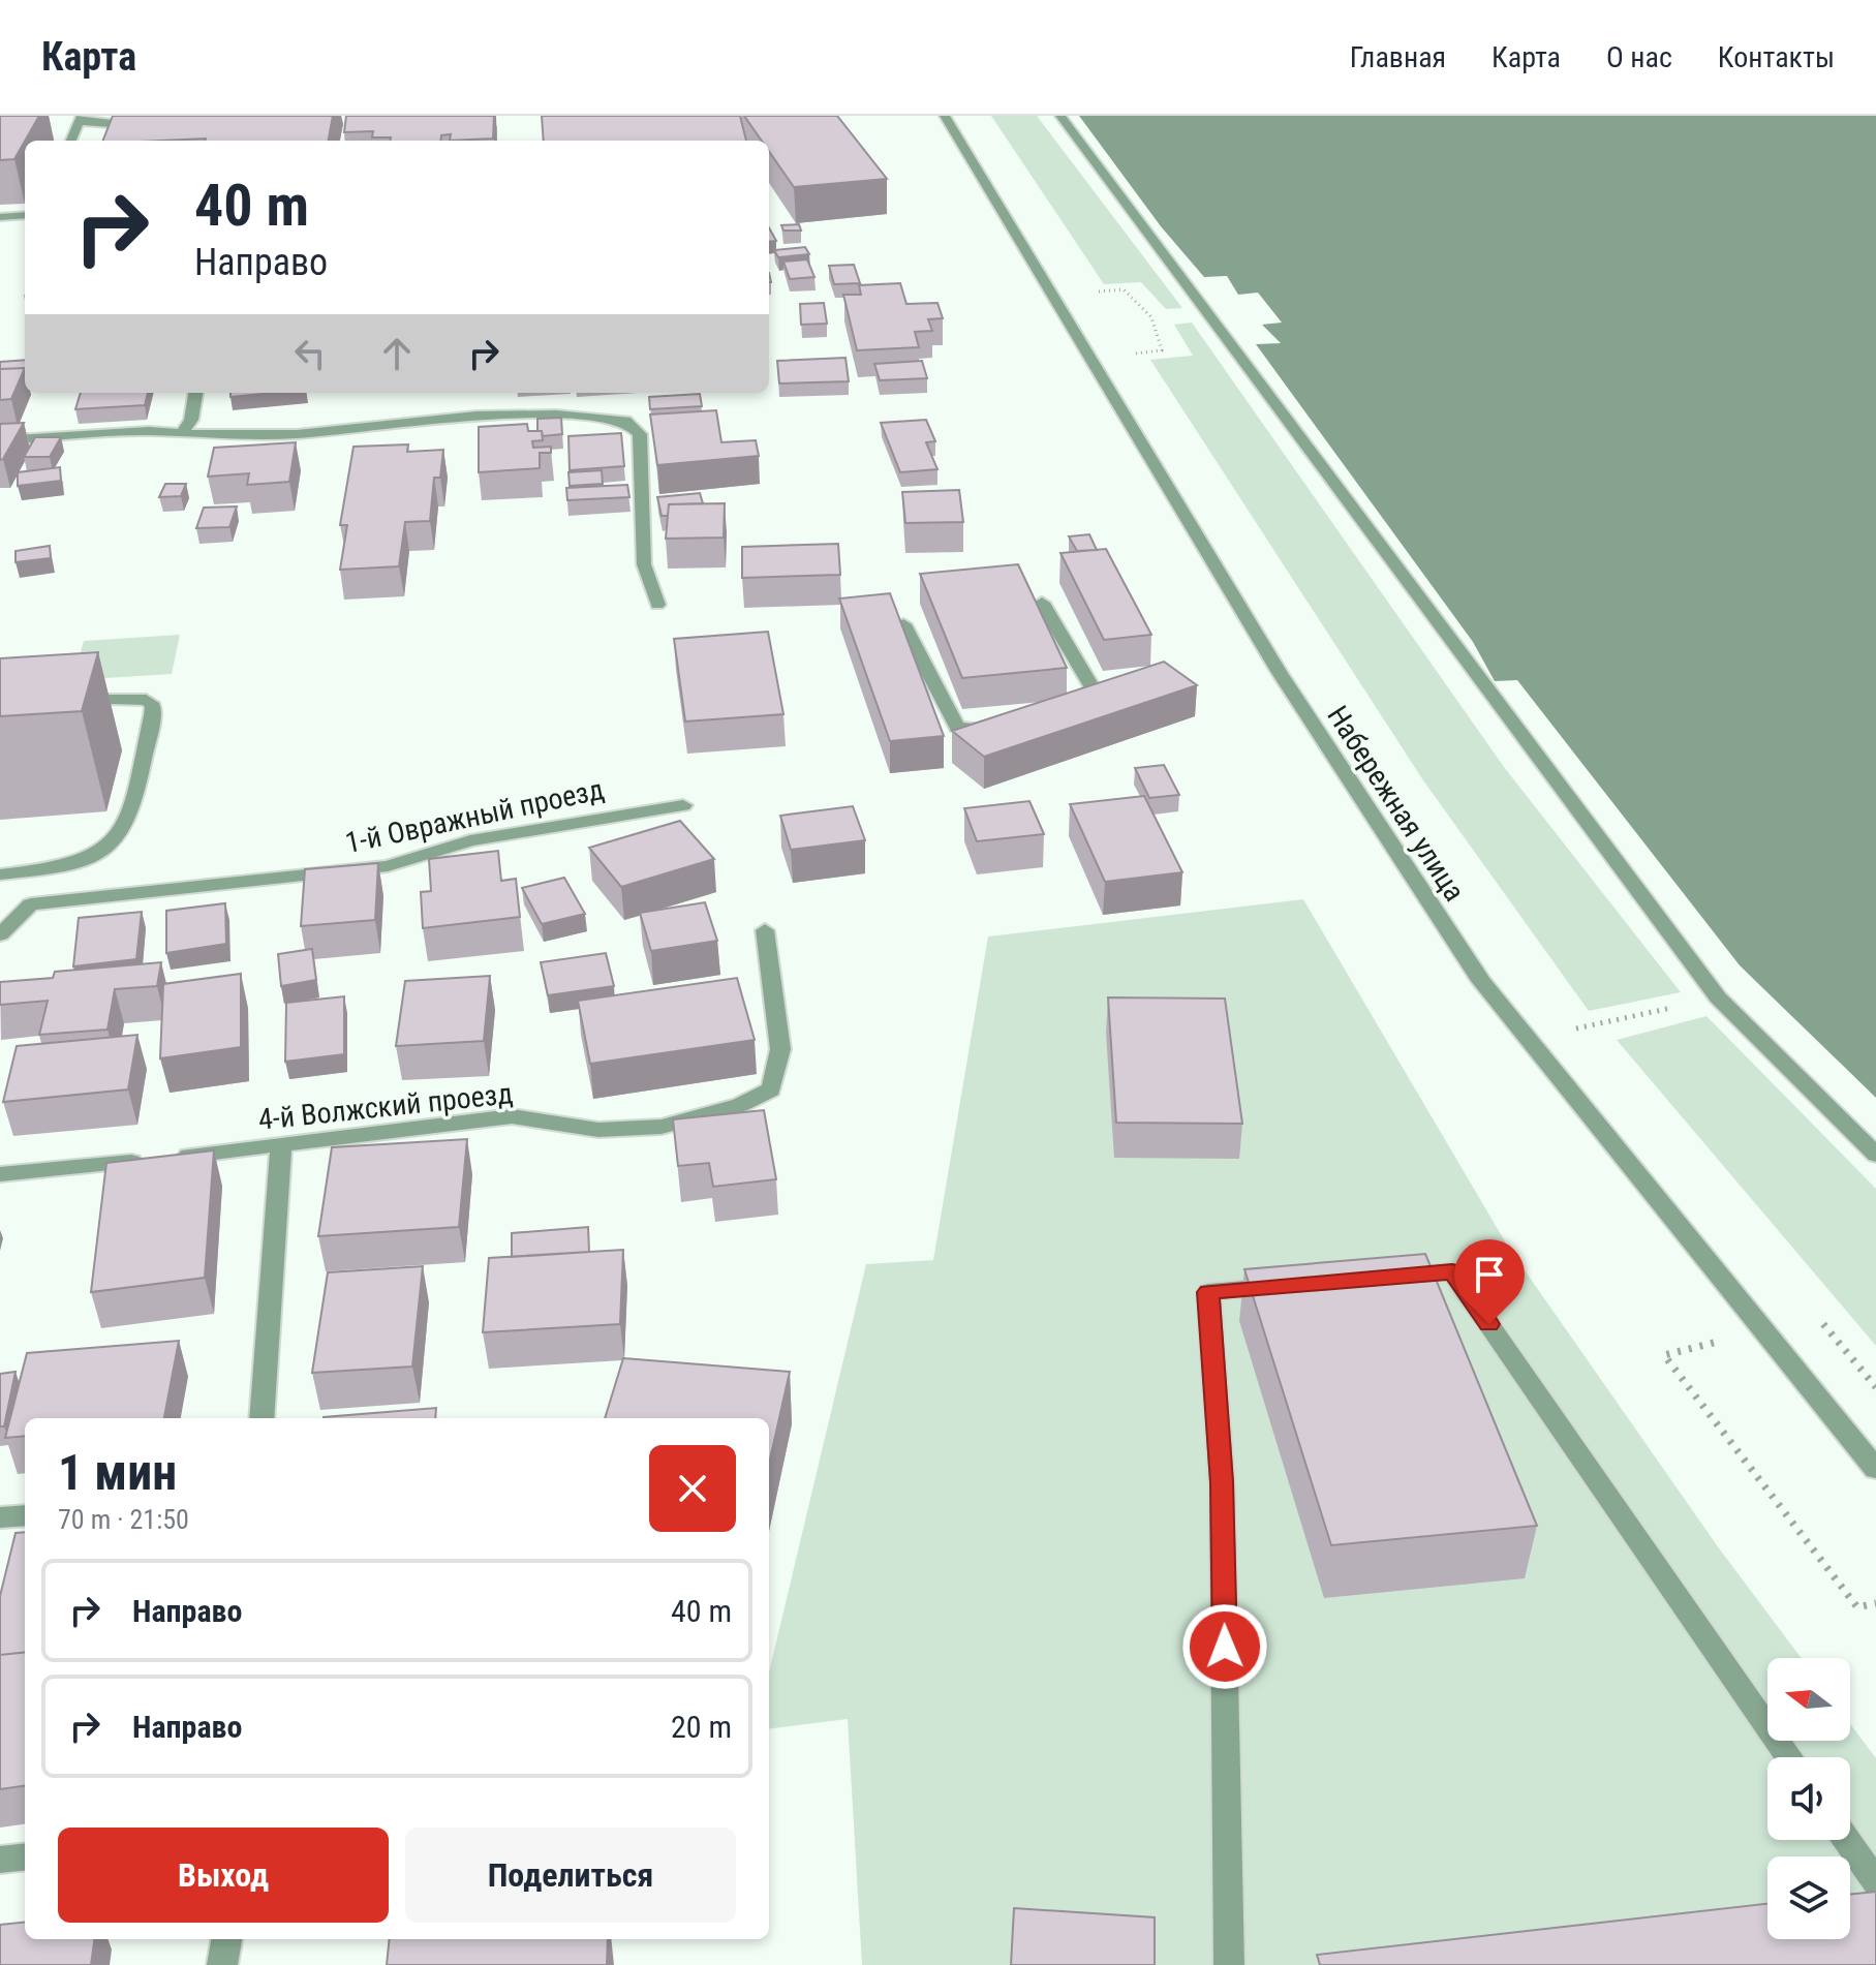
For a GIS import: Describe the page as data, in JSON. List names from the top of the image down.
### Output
{
  "streets": {
    "street": ["Набережная улица", "1-й Овражный проезд", "4-й Волжский проезд"]
  },
  "north": "left",
  "page": {
    "header": "Карта",
    "nav": [
      "Главная",
      "Карта",
      "О нас",
      "Контакты"
    ],
    "turn": ["40 m", "Направо"],
    "heading": ["1 мин", "70 m · 21:50"],
    "list": [
      {
        "name": "Направо",
        "value": "40 m"
      },
      {
        "name": "Направо",
        "value": "20 m"
      }
    ],
    "buttons": ["Выход", "Поделиться"]
  }
}
